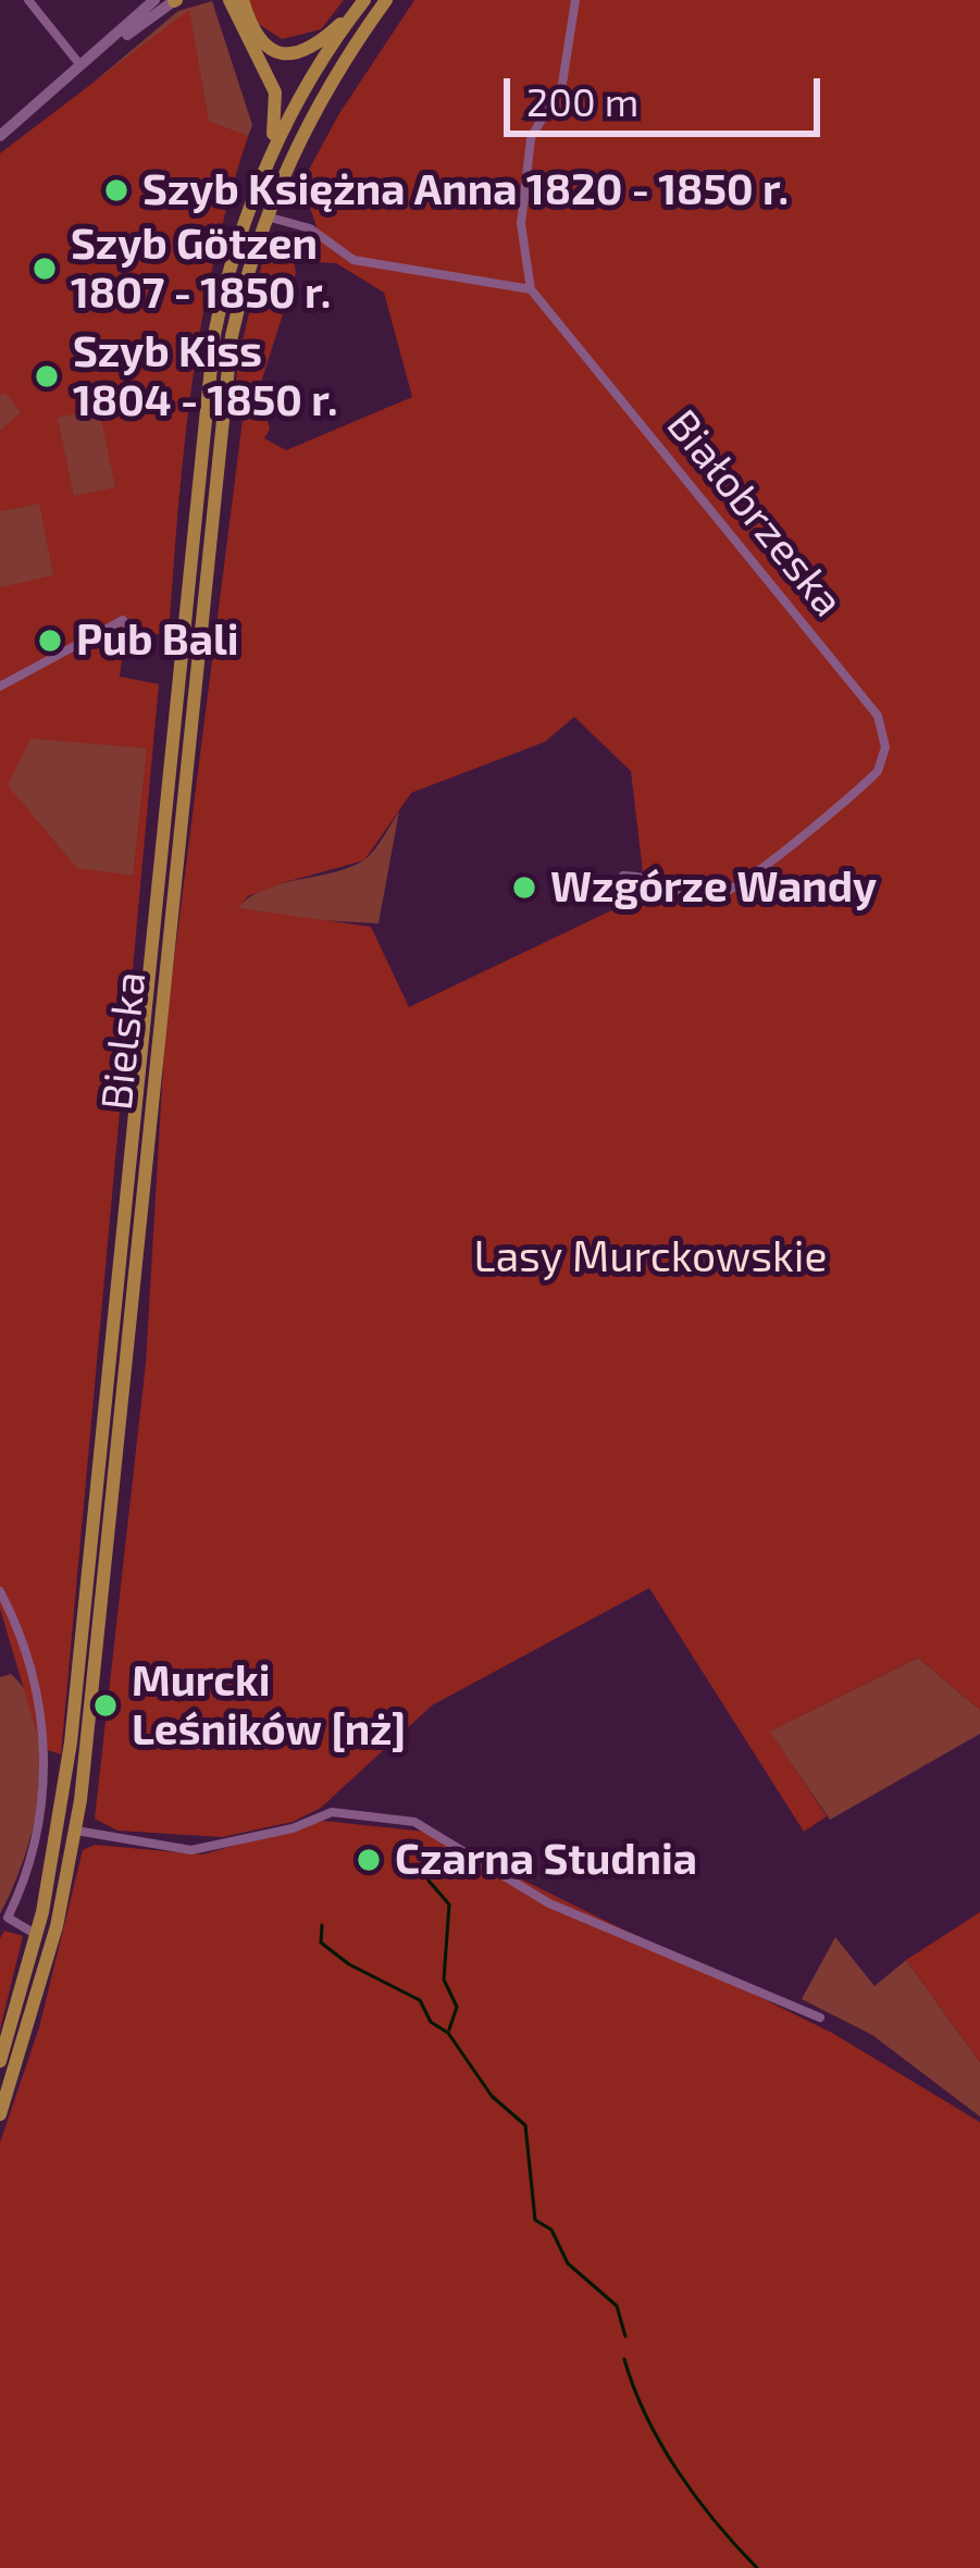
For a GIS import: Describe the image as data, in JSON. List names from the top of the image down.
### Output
{
  "streets": {
    "main road": ["Bielska"],
    "street": ["Białobrzeska"]
  },
  "parks": ["Lasy Murckowskie"],
  "places": [
    "Szyb Księżna Anna 1820 - 1850 r.",
    "Szyb Götzen 1807 - 1850 r.",
    "Szyb Kiss 1804 - 1850 r.",
    "Pub Bali",
    "Wzgórze Wandy",
    "Murcki Leśników [nż]",
    "Czarna Studnia"
  ],
  "scale_bar": "200 m"
}
